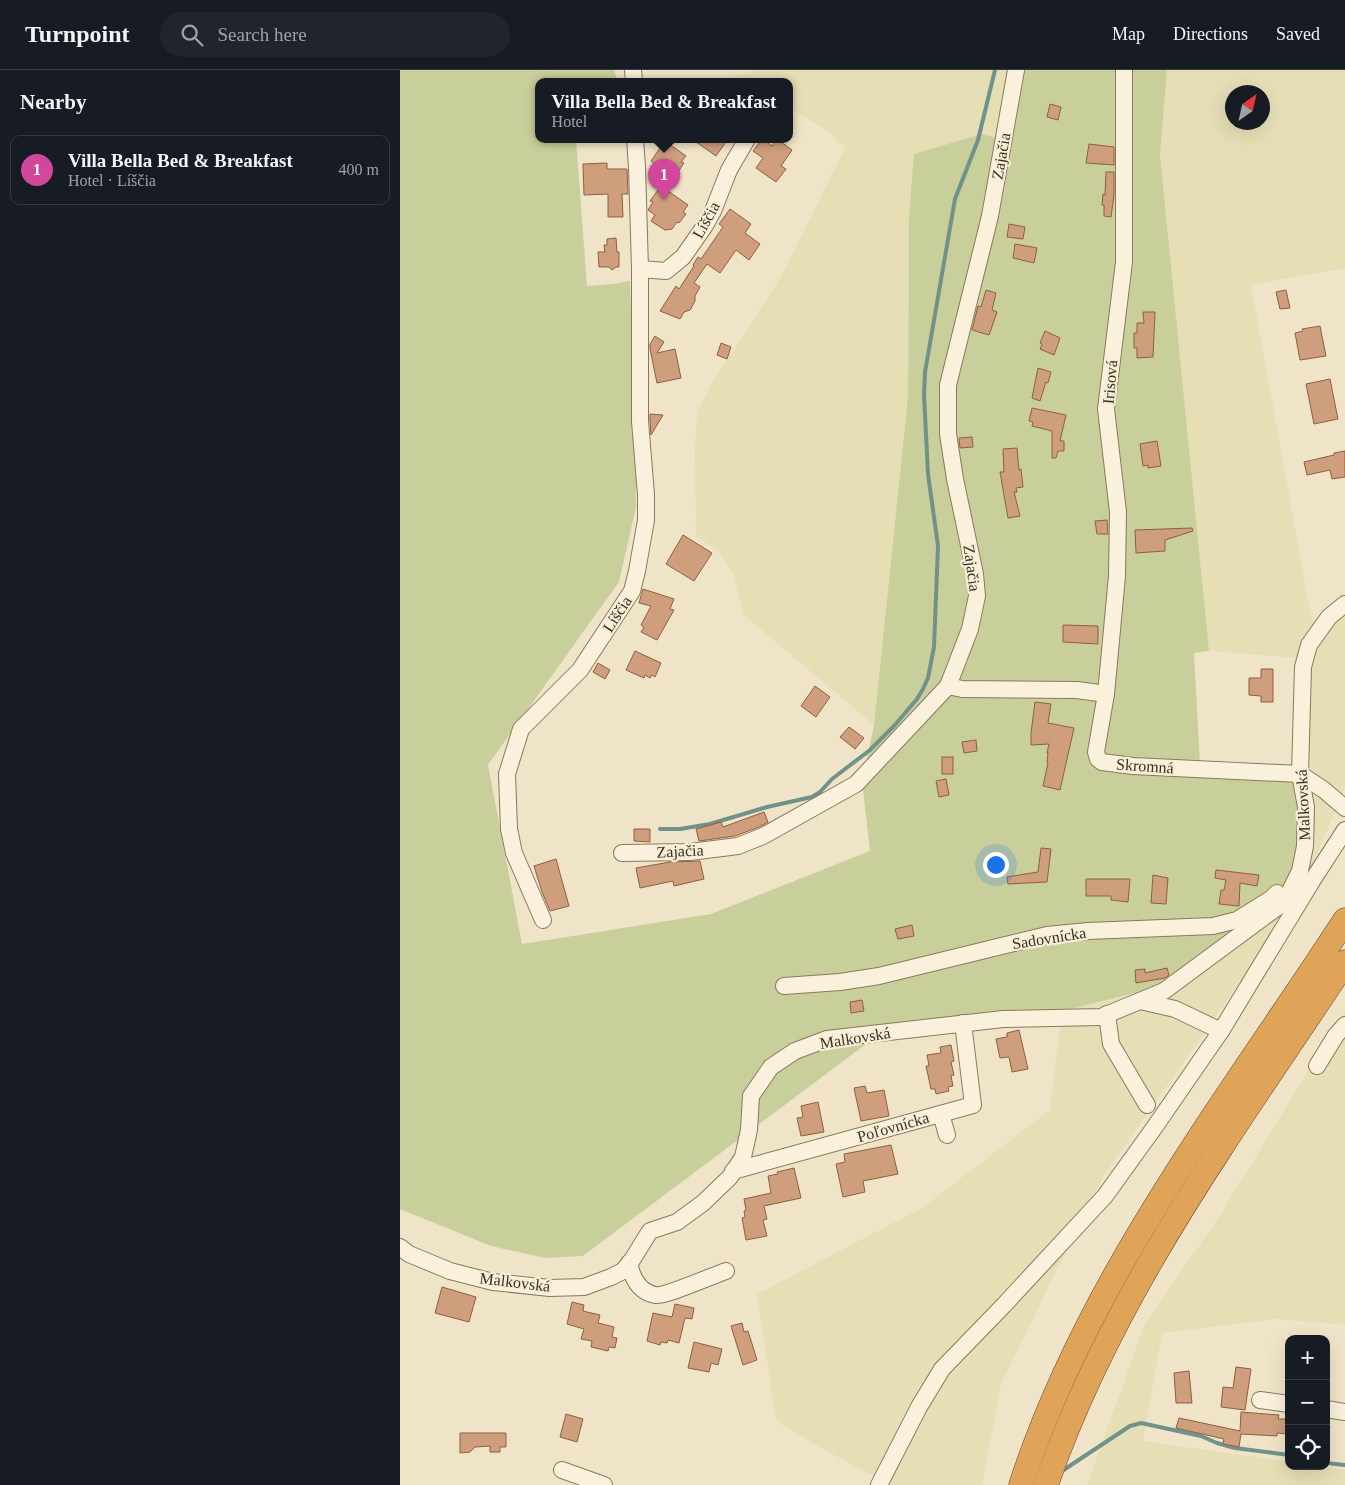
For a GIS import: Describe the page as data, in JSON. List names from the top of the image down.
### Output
{
  "streets": {
    "street": [
      "Zajačia",
      "Líščia",
      "Irisová",
      "Skromná",
      "Malkovská",
      "Sadovnícka",
      "Poľovnícka"
    ]
  },
  "crossings": [
    ["Irisová", "Skromná"],
    ["Skromná", "Malkovská"],
    ["Malkovská", "Sadovnícka"],
    ["Malkovská", "Poľovnícka"]
  ],
  "north": "top right",
  "page": {
    "header": "Turnpoint",
    "search": "Search here",
    "nav": ["Map", "Directions", "Saved"],
    "heading": "Nearby",
    "popup": ["Villa Bella Bed & Breakfast", "Hotel"],
    "list": [
      {
        "mark": "1",
        "name": "Villa Bella Bed & Breakfast",
        "note": "Hotel · Líščia",
        "value": "400 m"
      }
    ],
    "pins": "1",
    "map_buttons": ["+", "−"]
  }
}
